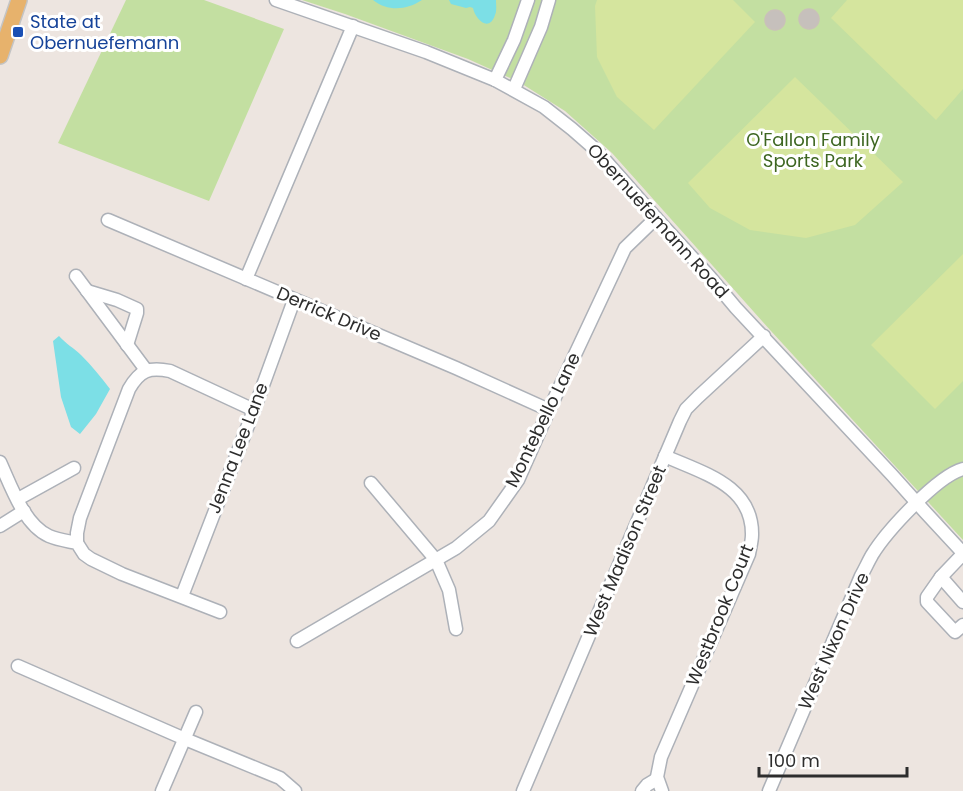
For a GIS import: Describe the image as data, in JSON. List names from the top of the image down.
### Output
{
  "streets": {
    "street": [
      "Obernuefemann Road",
      "Derrick Drive",
      "Montebello Lane",
      "Jenna Lee Lane",
      "West Madison Street",
      "Westbrook Court",
      "West Nixon Drive"
    ]
  },
  "crossings": [
    ["Obernuefemann Road", "Montebello Lane"],
    ["Obernuefemann Road", "West Madison Street"],
    ["Obernuefemann Road", "West Nixon Drive"],
    ["Derrick Drive", "Montebello Lane"],
    ["Derrick Drive", "Jenna Lee Lane"],
    ["West Madison Street", "Westbrook Court"]
  ],
  "parks": ["O'Fallon Family Sports Park"],
  "places": {
    "transit": ["State at Obernuefemann"]
  },
  "scale_bar": "100 m"
}
